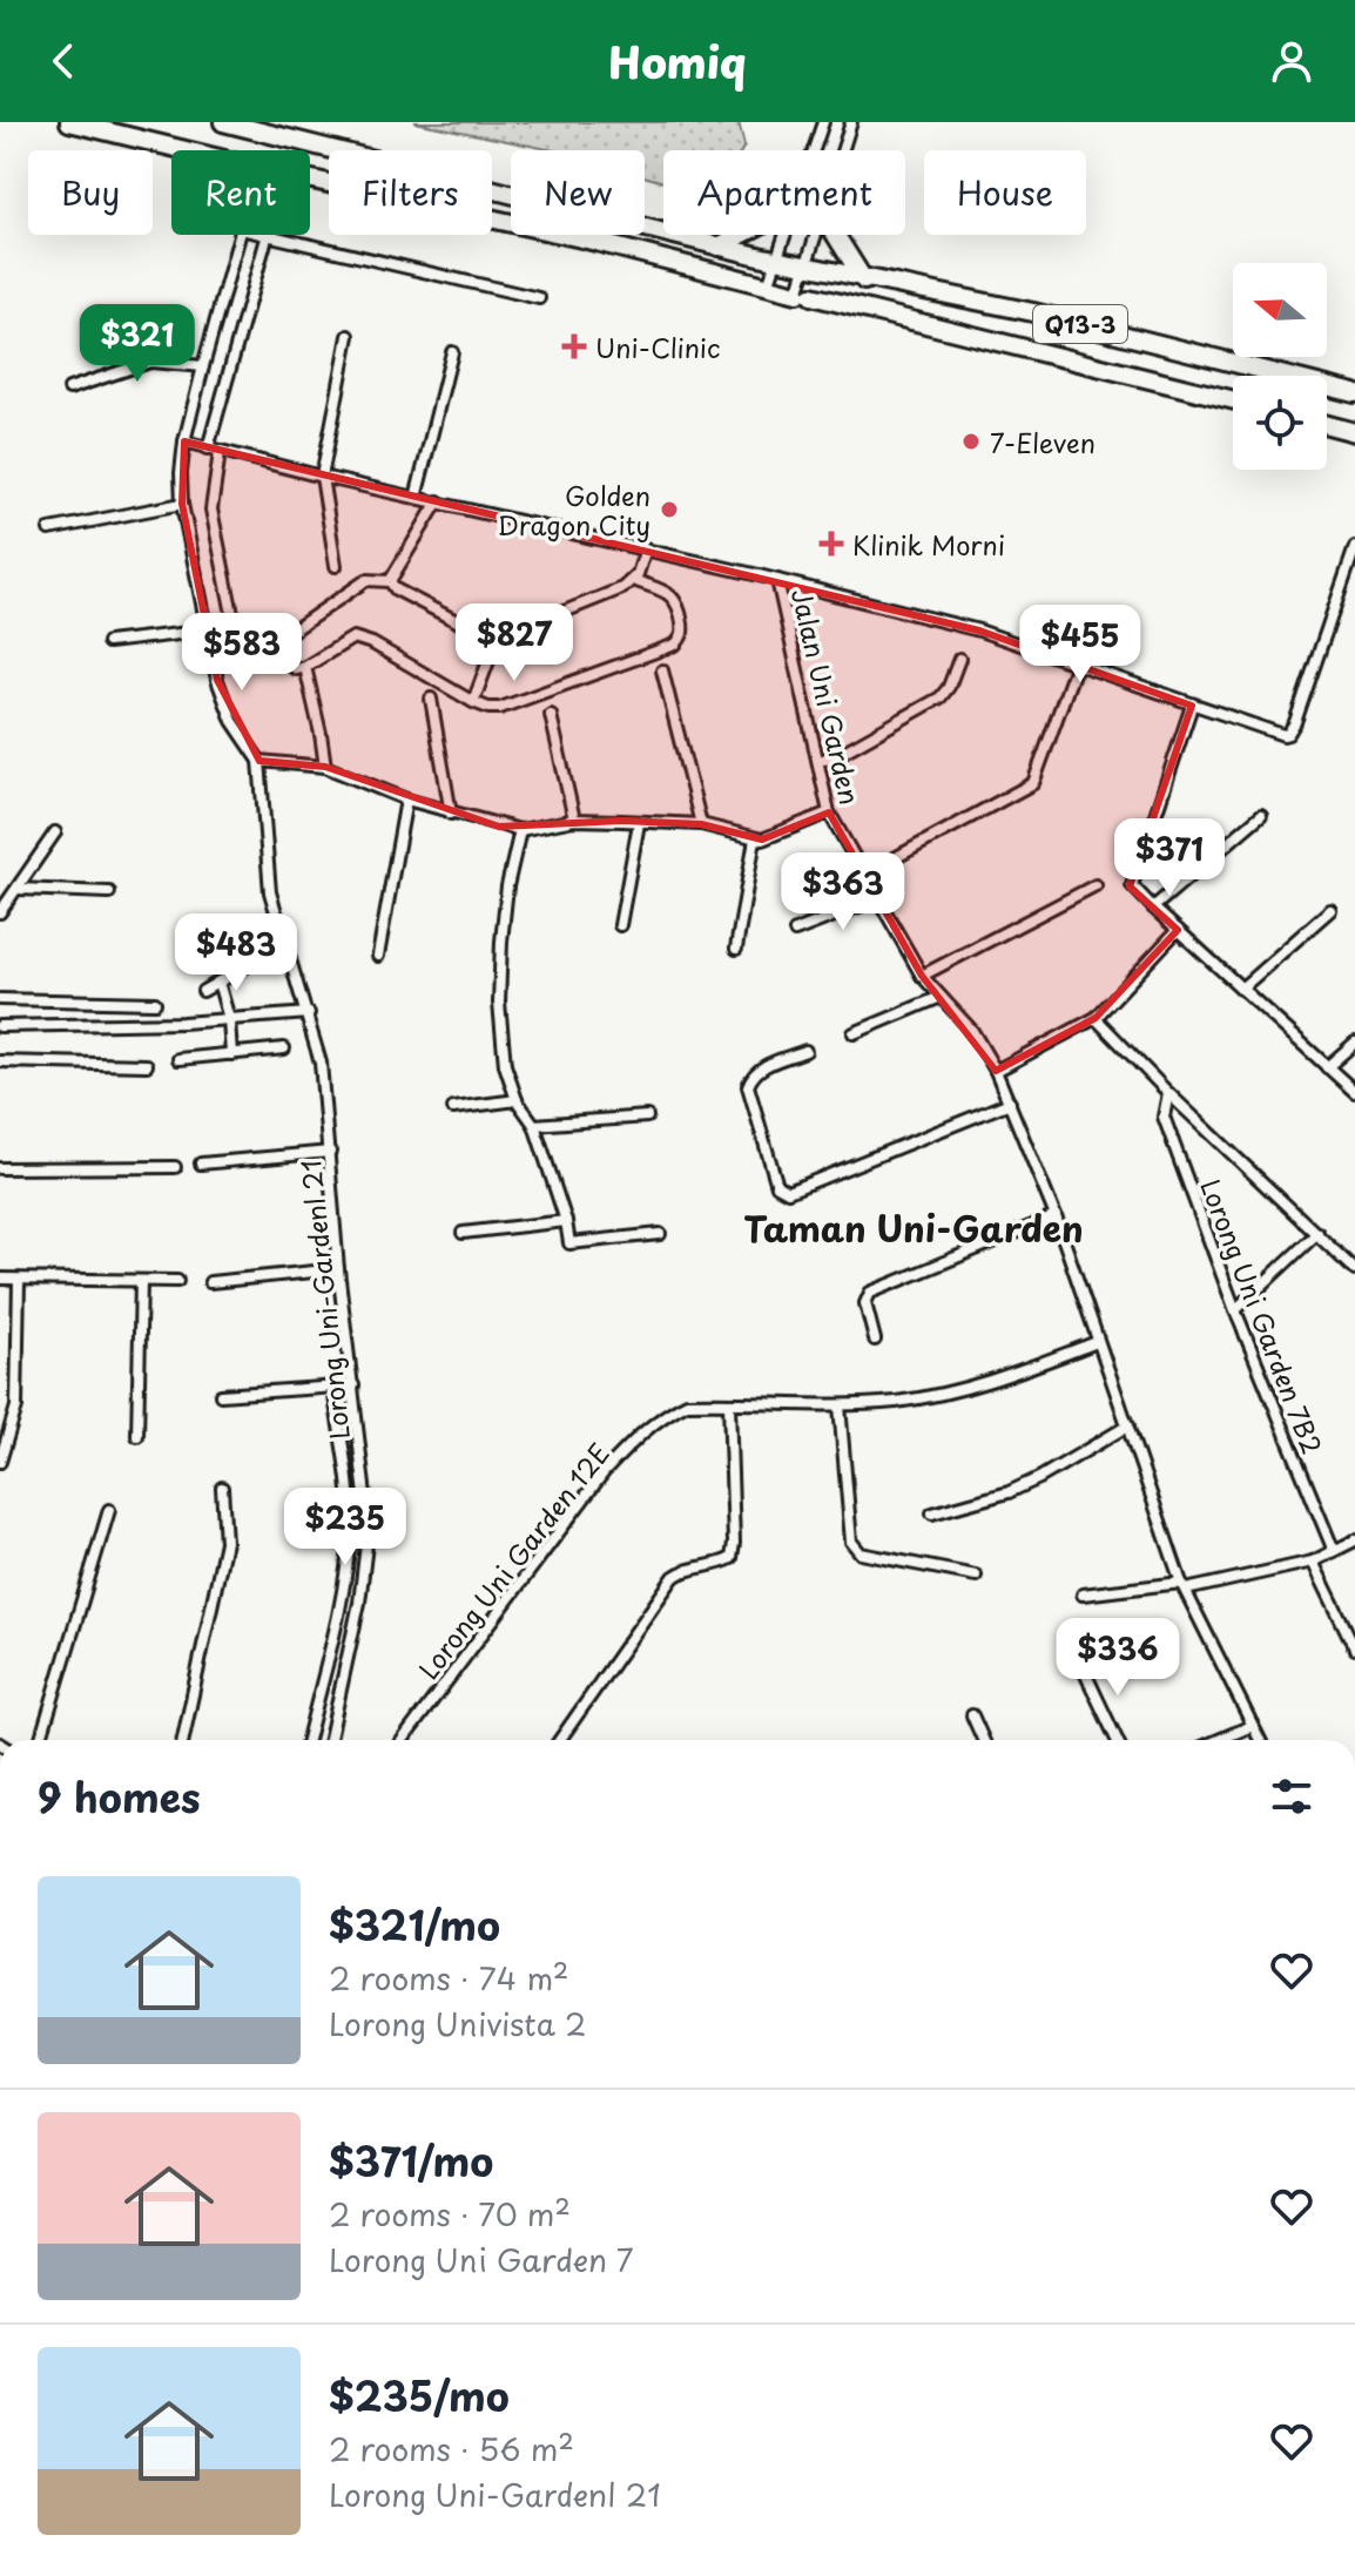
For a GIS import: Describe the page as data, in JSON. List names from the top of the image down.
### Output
{
  "streets": {
    "highway": ["Q13-3"],
    "street": [
      "Jalan Uni Garden",
      "Lorong Uni-Gardenl 21",
      "Lorong Uni Garden 7B2",
      "Lorong Uni Garden 12E"
    ]
  },
  "districts": ["Taman Uni-Garden"],
  "places": {
    "health": ["Uni-Clinic", "Klinik Morni"],
    "other": ["7-Eleven", "Golden Dragon City"]
  },
  "north": "left",
  "page": {
    "header": "Homiq",
    "chip": [
      "Buy",
      "Rent",
      "Filters",
      "New",
      "Apartment",
      "House"
    ],
    "price": [
      "$321",
      "$827",
      "$455",
      "$583",
      "$371",
      "$363",
      "$483",
      "$235",
      "$336"
    ],
    "heading": "9 homes",
    "list": [
      {
        "name": "$321/mo",
        "note": "2 rooms · 74 m² · Lorong Univista 2"
      },
      {
        "name": "$371/mo",
        "note": "2 rooms · 70 m² · Lorong Uni Garden 7"
      },
      {
        "name": "$235/mo",
        "note": "2 rooms · 56 m² · Lorong Uni-Gardenl 21"
      }
    ]
  }
}
